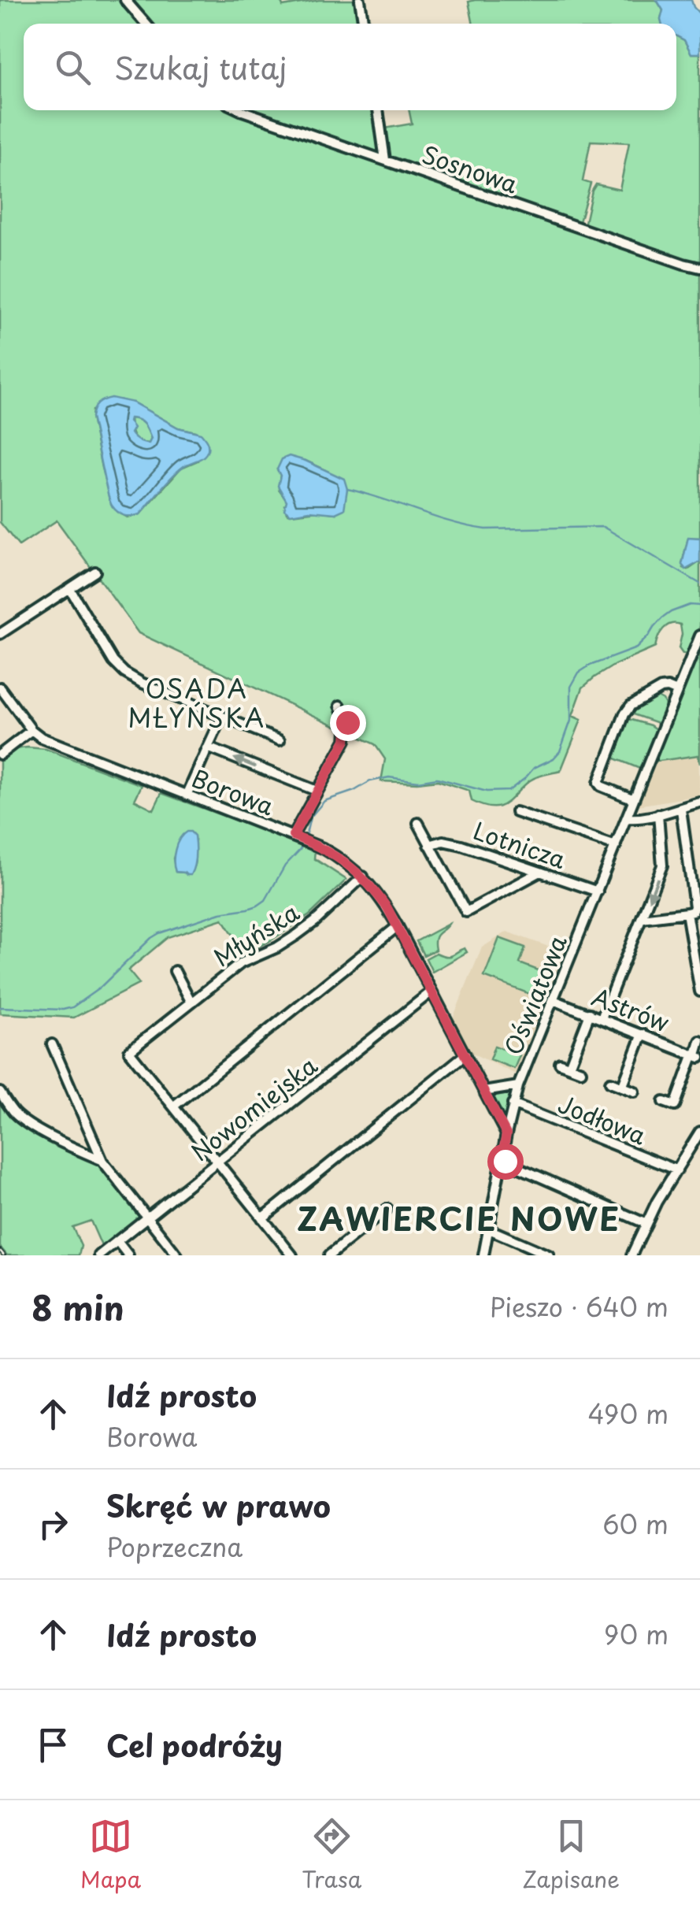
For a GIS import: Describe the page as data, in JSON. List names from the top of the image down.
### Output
{
  "streets": {
    "street": [
      "Sosnowa",
      "Borowa",
      "Lotnicza",
      "Młyńska",
      "Oświatowa",
      "Astrów",
      "Nowomiejska",
      "Jodłowa"
    ]
  },
  "crossings": [
    ["Borowa", "Młyńska"],
    ["Borowa", "Oświatowa"],
    ["Borowa", "Nowomiejska"],
    ["Lotnicza", "Oświatowa"],
    ["Oświatowa", "Astrów"],
    ["Oświatowa", "Jodłowa"]
  ],
  "districts": ["OSADA MŁYŃSKA", "ZAWIERCIE NOWE"],
  "page": {
    "search": "Szukaj tutaj",
    "heading": ["8 min", "Pieszo · 640 m"],
    "list": [
      ["Idź prosto", "Borowa", "490 m"],
      ["Skręć w prawo", "Poprzeczna", "60 m"],
      ["Idź prosto", "90 m"],
      "Cel podróży"
    ],
    "nav": ["Mapa", "Trasa", "Zapisane"]
  }
}
